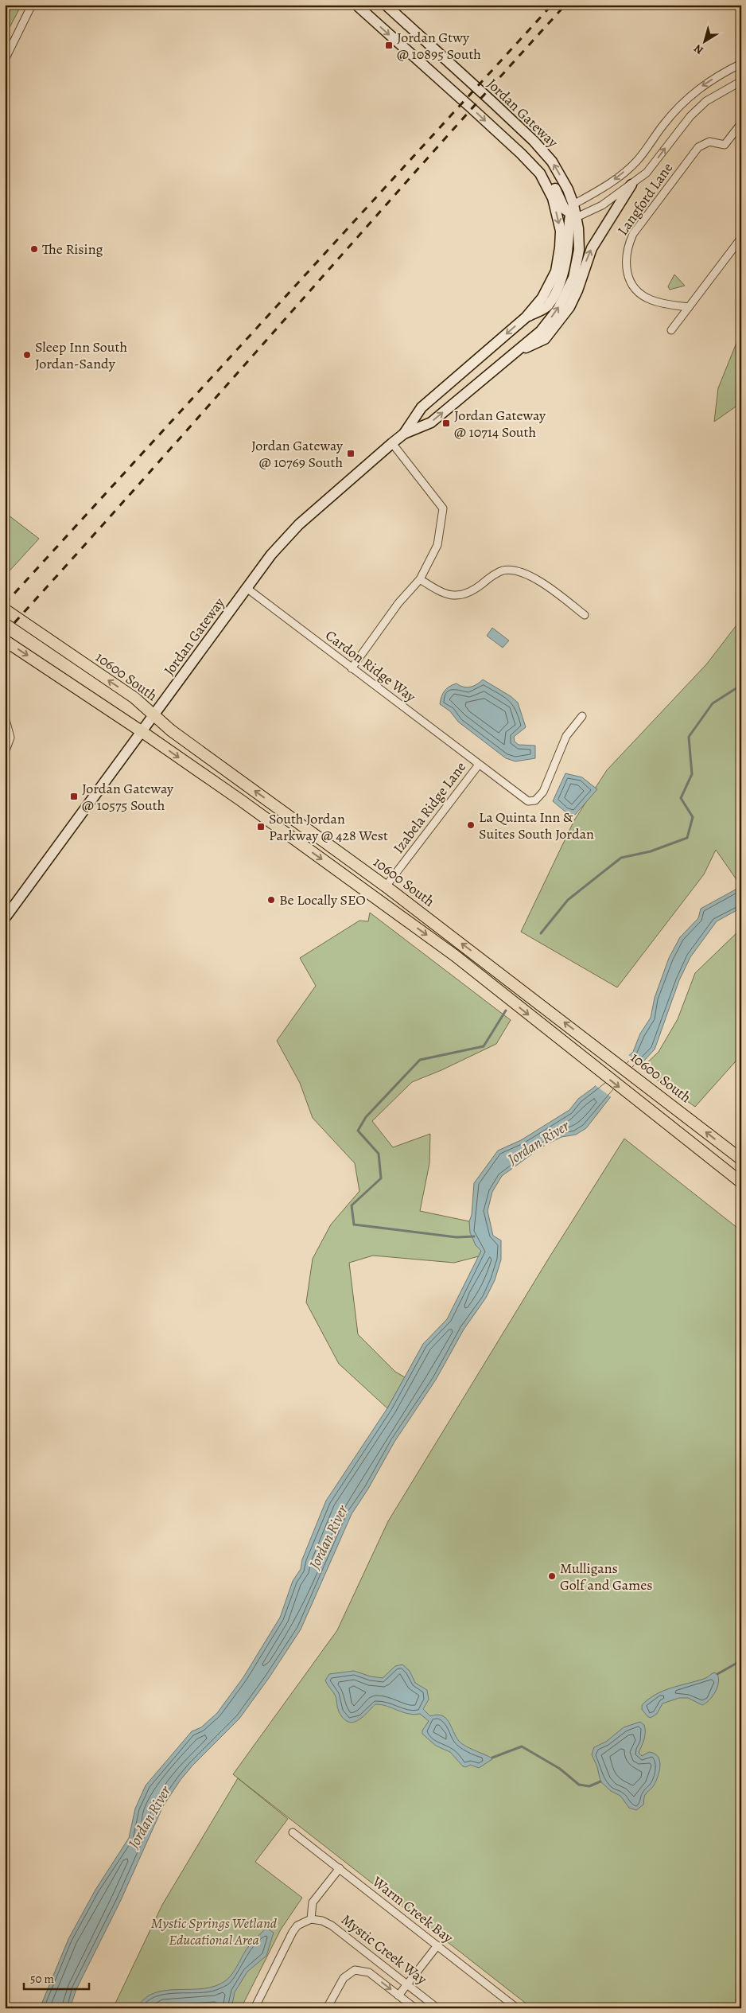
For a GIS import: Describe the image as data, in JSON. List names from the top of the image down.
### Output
{
  "streets": {
    "main road": ["Jordan Gateway", "10600 South"],
    "street": [
      "Langford Lane",
      "Cardon Ridge Way",
      "Izabela Ridge Lane",
      "Warm Creek Bay",
      "Mystic Creek Way"
    ]
  },
  "crossings": [
    ["Jordan Gateway", "Cardon Ridge Way"],
    ["Jordan Gateway", "10600 South"],
    ["Cardon Ridge Way", "Izabela Ridge Lane"],
    ["10600 South", "Izabela Ridge Lane"]
  ],
  "water": ["Jordan River"],
  "parks": ["Mystic Springs Wetland Educational Area"],
  "places": {
    "transit": [
      "Jordan Gtwy @ 10895 South",
      "Jordan Gateway @ 10714 South",
      "Jordan Gateway @ 10769 South",
      "Jordan Gateway @ 10575 South",
      "South Jordan Parkway @ 428 West"
    ],
    "other": [
      "The Rising",
      "Sleep Inn South Jordan-Sandy",
      "La Quinta Inn & Suites South Jordan",
      "Be Locally SEO",
      "Mulligans Golf and Games"
    ]
  },
  "scale_bar": "50 m",
  "north": "bottom left"
}
